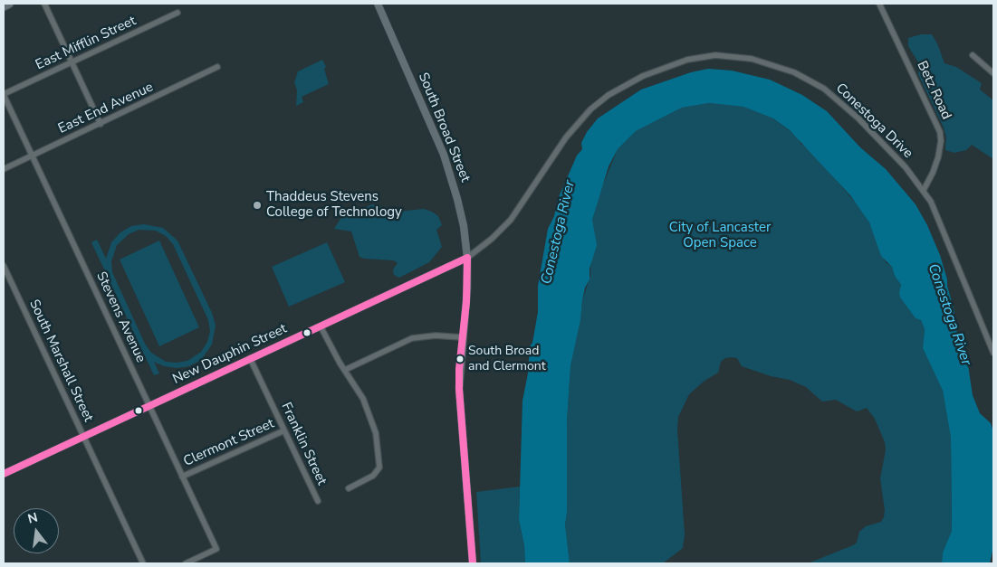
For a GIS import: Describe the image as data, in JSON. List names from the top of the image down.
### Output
{
  "streets": {
    "main road": ["South Broad Street"],
    "street": [
      "East Mifflin Street",
      "Betz Road",
      "East End Avenue",
      "Conestoga Drive",
      "Stevens Avenue",
      "New Dauphin Street",
      "South Marshall Street",
      "Clermont Street",
      "Franklin Street"
    ]
  },
  "crossings": [
    ["East Mifflin Street", "Stevens Avenue"],
    ["Betz Road", "Conestoga Drive"],
    ["East End Avenue", "Stevens Avenue"],
    ["Conestoga Drive", "South Broad Street"],
    ["Conestoga Drive", "New Dauphin Street"],
    ["South Broad Street", "New Dauphin Street"],
    ["Stevens Avenue", "New Dauphin Street"],
    ["Stevens Avenue", "Clermont Street"],
    ["New Dauphin Street", "South Marshall Street"],
    ["New Dauphin Street", "Franklin Street"],
    ["Clermont Street", "Franklin Street"]
  ],
  "water": ["Conestoga River"],
  "parks": ["City of Lancaster Open Space"],
  "places": ["Thaddeus Stevens College of Technology", "South Broad and Clermont"],
  "north": "top"
}
